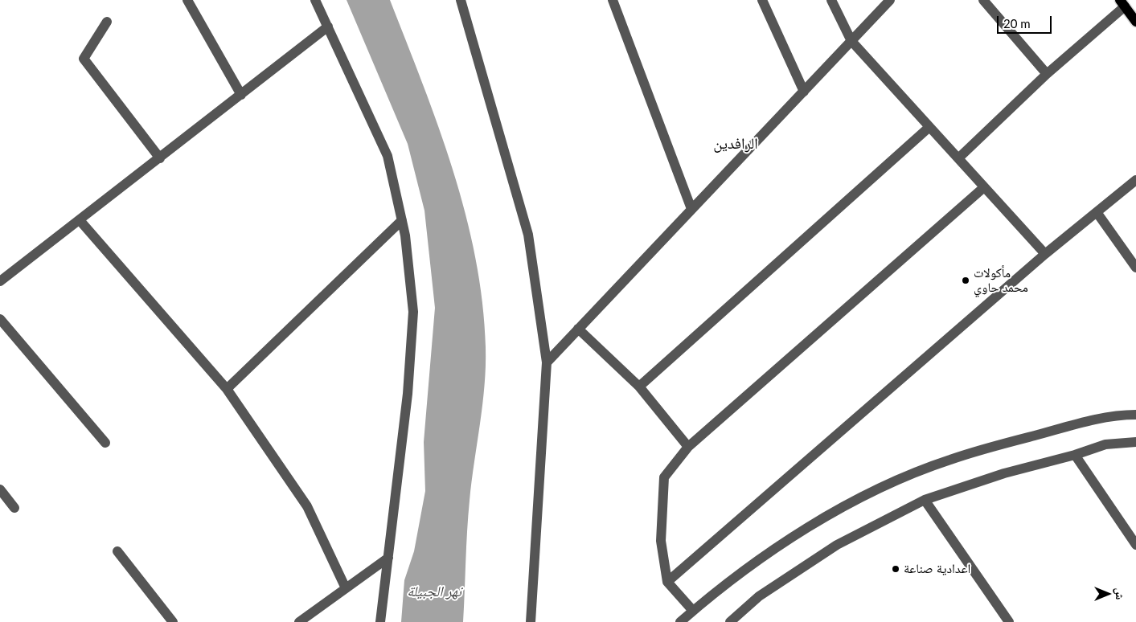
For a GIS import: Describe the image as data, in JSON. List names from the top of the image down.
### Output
{
  "districts": ["الرافدين"],
  "water": ["نهر الجبيلة"],
  "places": ["مأكولات محمد حاوي", "اعدادية صناعة"],
  "scale_bar": "20 m",
  "north": "right"
}
